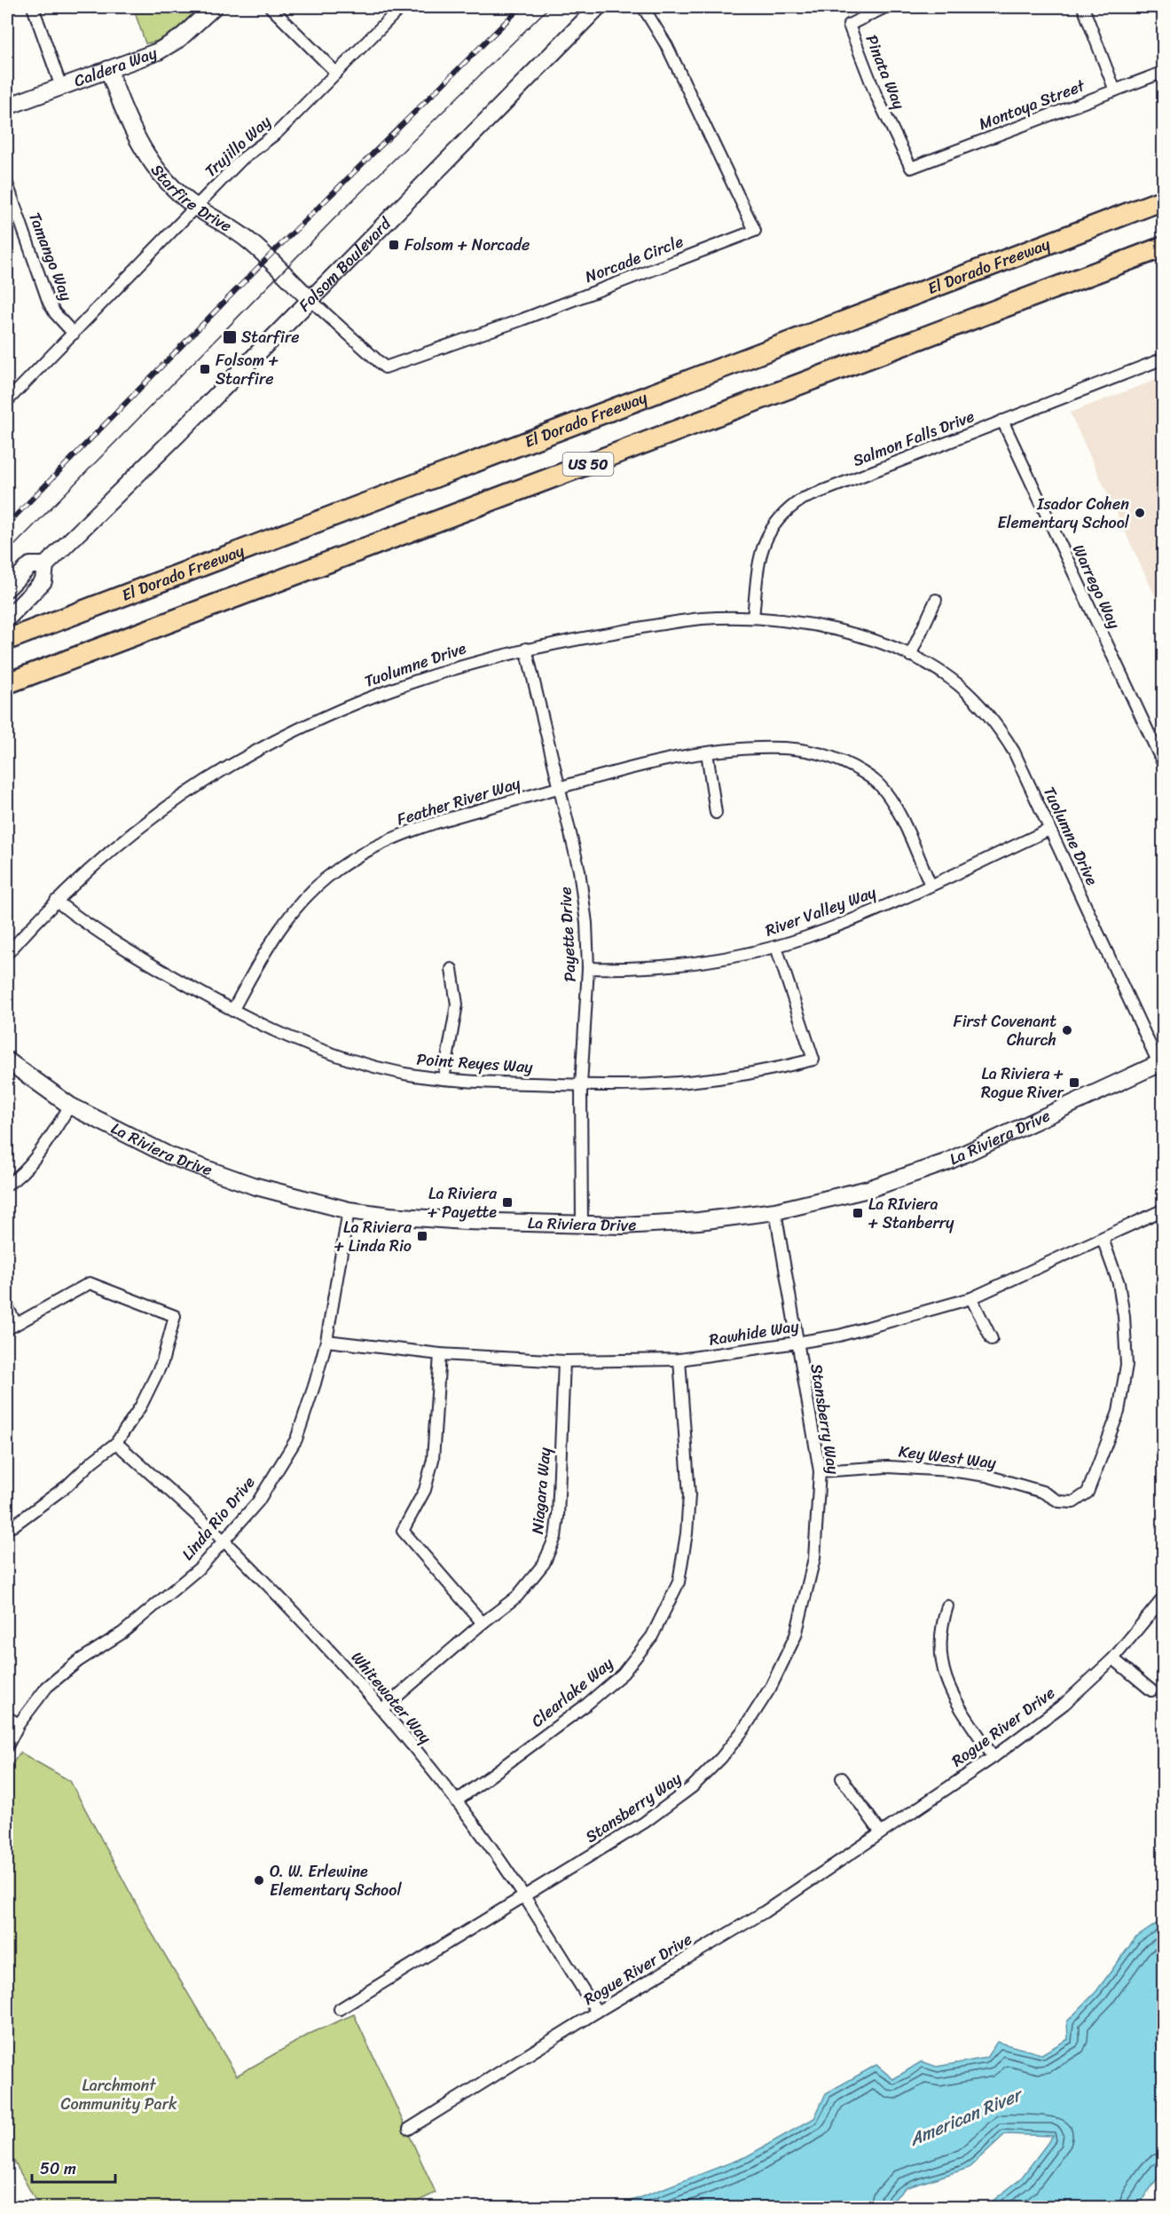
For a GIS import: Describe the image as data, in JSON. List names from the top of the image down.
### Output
{
  "streets": {
    "highway": ["El Dorado Freeway", "US 50"],
    "street": [
      "Caldera Way",
      "Pinata Way",
      "Montoya Street",
      "Trujillo Way",
      "Starfire Drive",
      "Tamango Way",
      "Norcade Circle",
      "Folsom Boulevard",
      "Salmon Falls Drive",
      "Warrego Way",
      "Tuolumne Drive",
      "Feather River Way",
      "River Valley Way",
      "Payette Drive",
      "Point Reyes Way",
      "La Riviera Drive",
      "Rawhide Way",
      "Stansberry Way",
      "Key West Way",
      "Niagara Way",
      "Linda Rio Drive",
      "Clearlake Way",
      "Whitewater Way",
      "Rogue River Drive"
    ]
  },
  "crossings": [
    ["Caldera Way", "Starfire Drive"],
    ["Pinata Way", "Montoya Street"],
    ["Trujillo Way", "Starfire Drive"],
    ["Trujillo Way", "Tamango Way"],
    ["Starfire Drive", "Norcade Circle"],
    ["Starfire Drive", "Folsom Boulevard"],
    ["Norcade Circle", "Folsom Boulevard"],
    ["Salmon Falls Drive", "Warrego Way"],
    ["Salmon Falls Drive", "Tuolumne Drive"],
    ["Tuolumne Drive", "River Valley Way"],
    ["Tuolumne Drive", "Payette Drive"],
    ["Tuolumne Drive", "Point Reyes Way"],
    ["Tuolumne Drive", "La Riviera Drive"],
    ["Feather River Way", "River Valley Way"],
    ["Feather River Way", "Payette Drive"],
    ["Feather River Way", "Point Reyes Way"],
    ["River Valley Way", "Payette Drive"],
    ["River Valley Way", "Point Reyes Way"],
    ["Payette Drive", "Point Reyes Way"],
    ["Payette Drive", "La Riviera Drive"],
    ["La Riviera Drive", "Stansberry Way"],
    ["La Riviera Drive", "Linda Rio Drive"],
    ["Rawhide Way", "Stansberry Way"],
    ["Rawhide Way", "Key West Way"],
    ["Rawhide Way", "Niagara Way"],
    ["Rawhide Way", "Linda Rio Drive"],
    ["Rawhide Way", "Clearlake Way"],
    ["Stansberry Way", "Key West Way"],
    ["Stansberry Way", "Whitewater Way"],
    ["Niagara Way", "Whitewater Way"],
    ["Linda Rio Drive", "Whitewater Way"],
    ["Clearlake Way", "Whitewater Way"],
    ["Whitewater Way", "Rogue River Drive"]
  ],
  "water": ["American River"],
  "parks": ["Larchmont Community Park"],
  "places": {
    "transit": [
      "Folsom + Norcade",
      "Starfire",
      "Folsom + Starfire",
      "La Riviera + Rogue River",
      "La Riviera + Payette",
      "La RIviera + Stanberry",
      "La Riviera + Linda Rio"
    ],
    "other": ["Isador Cohen Elementary School", "First Covenant Church", "O. W. Erlewine Elementary School"]
  },
  "scale_bar": "50 m"
}
